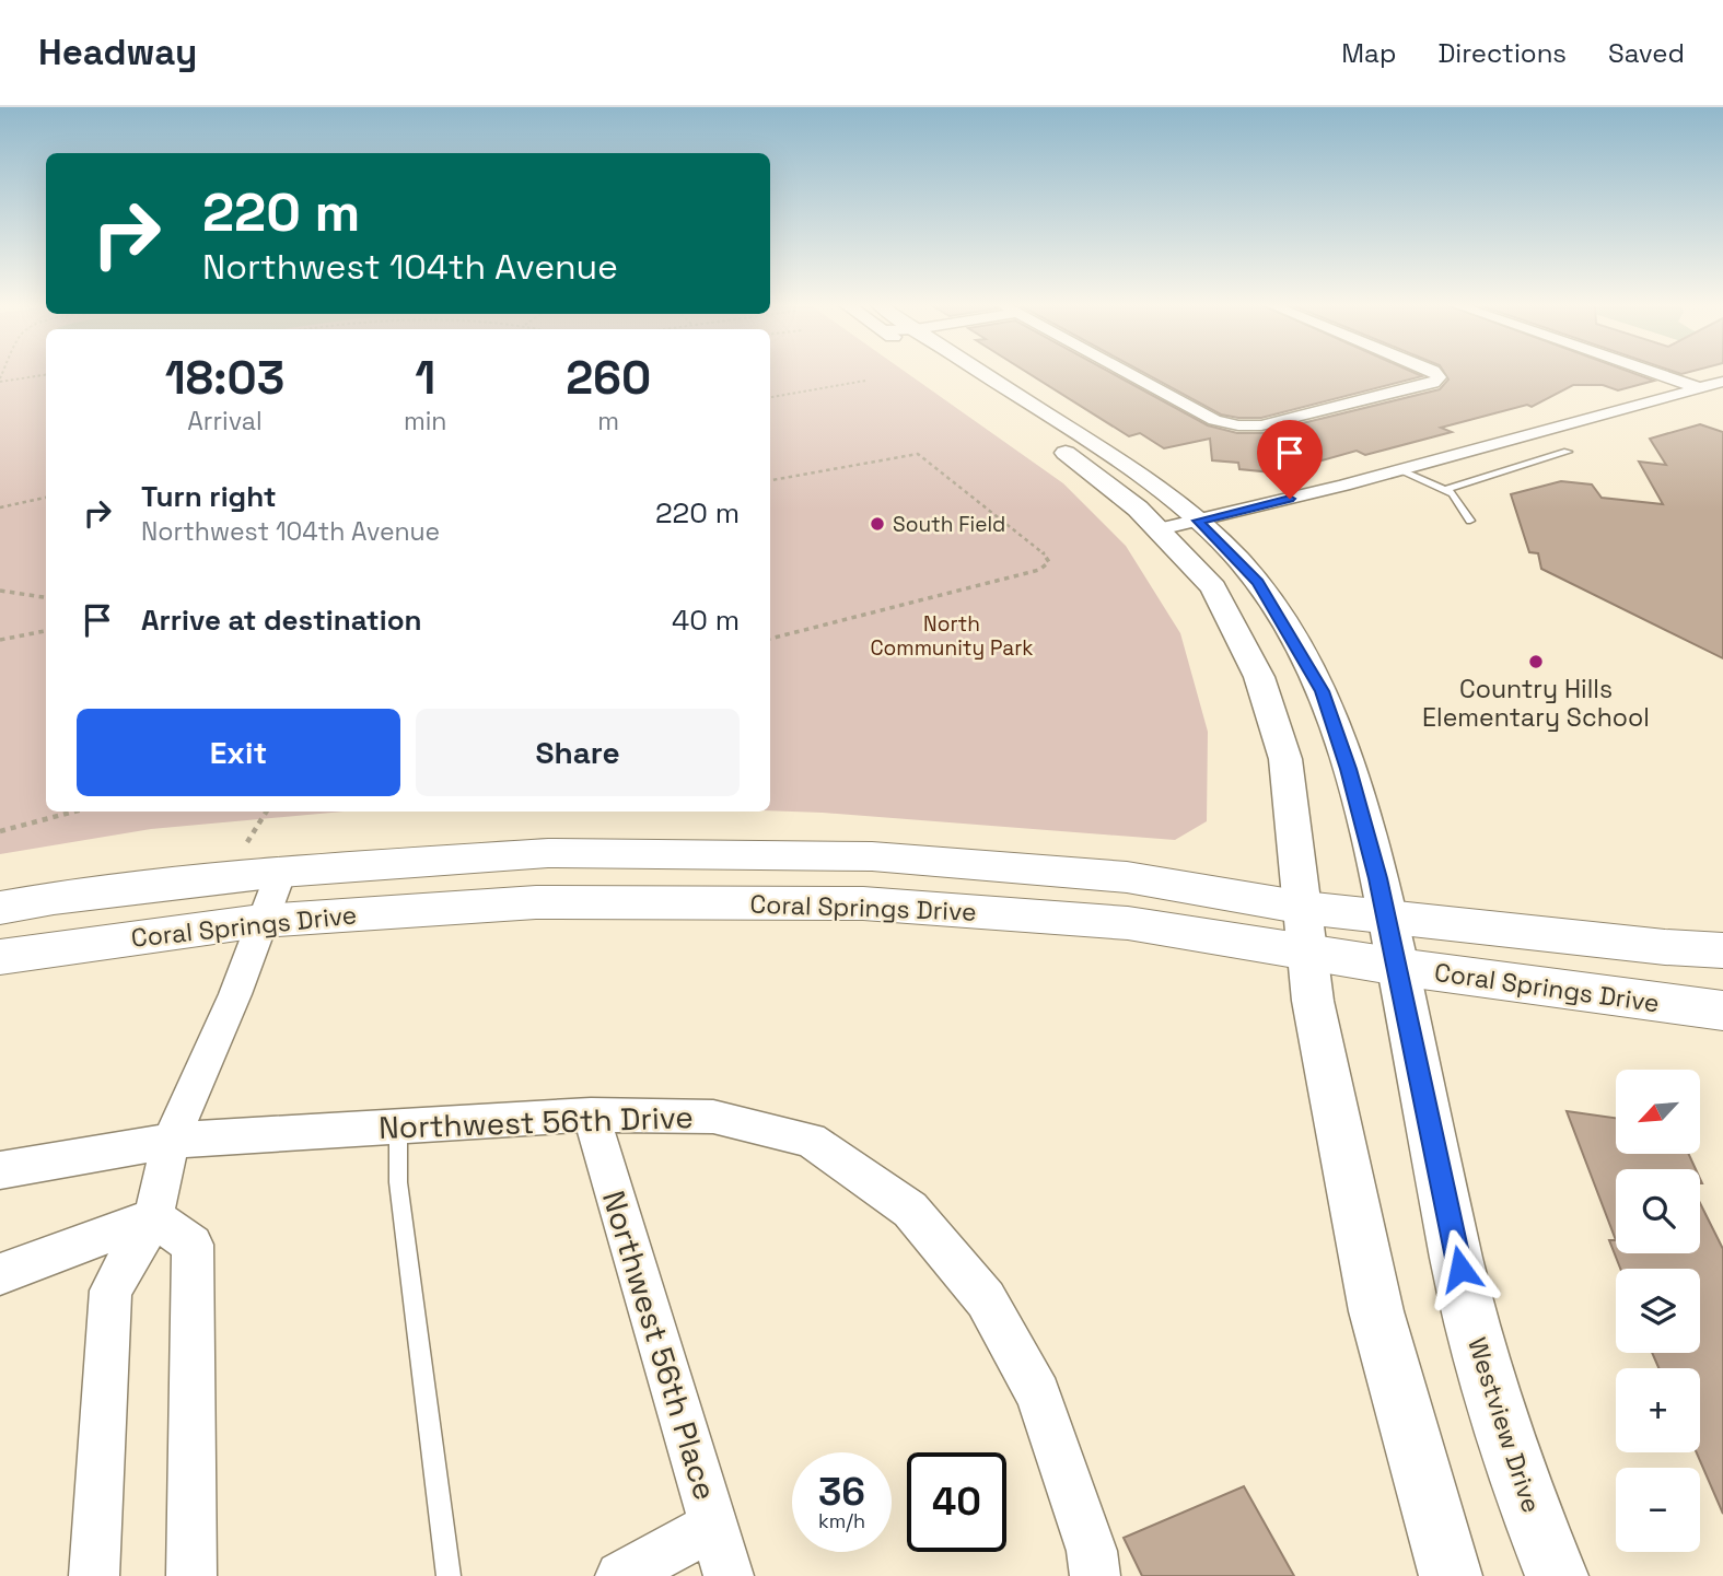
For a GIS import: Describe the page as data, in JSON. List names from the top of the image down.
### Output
{
  "streets": {
    "main road": ["Coral Springs Drive"],
    "street": ["Northwest 56th Drive", "Northwest 56th Place", "Westview Drive"]
  },
  "crossings": [
    ["Coral Springs Drive", "Westview Drive"],
    ["Northwest 56th Drive", "Northwest 56th Place"]
  ],
  "parks": ["North Community Park"],
  "places": ["South Field", "Country Hills Elementary School"],
  "north": "bottom left",
  "page": {
    "header": "Headway",
    "nav": ["Map", "Directions", "Saved"],
    "turn": ["220 m", "Northwest 104th Avenue"],
    "eta": [
      "18:03",
      "Arrival",
      "1",
      "min",
      "260",
      "m"
    ],
    "list": [
      {
        "name": "Turn right",
        "note": "Northwest 104th Avenue",
        "value": "220 m"
      },
      {
        "name": "Arrive at destination",
        "value": "40 m"
      }
    ],
    "buttons": ["Exit", "Share"],
    "map_buttons": ["+", "−"],
    "speed": "36 km/h",
    "limit": "40"
  }
}
